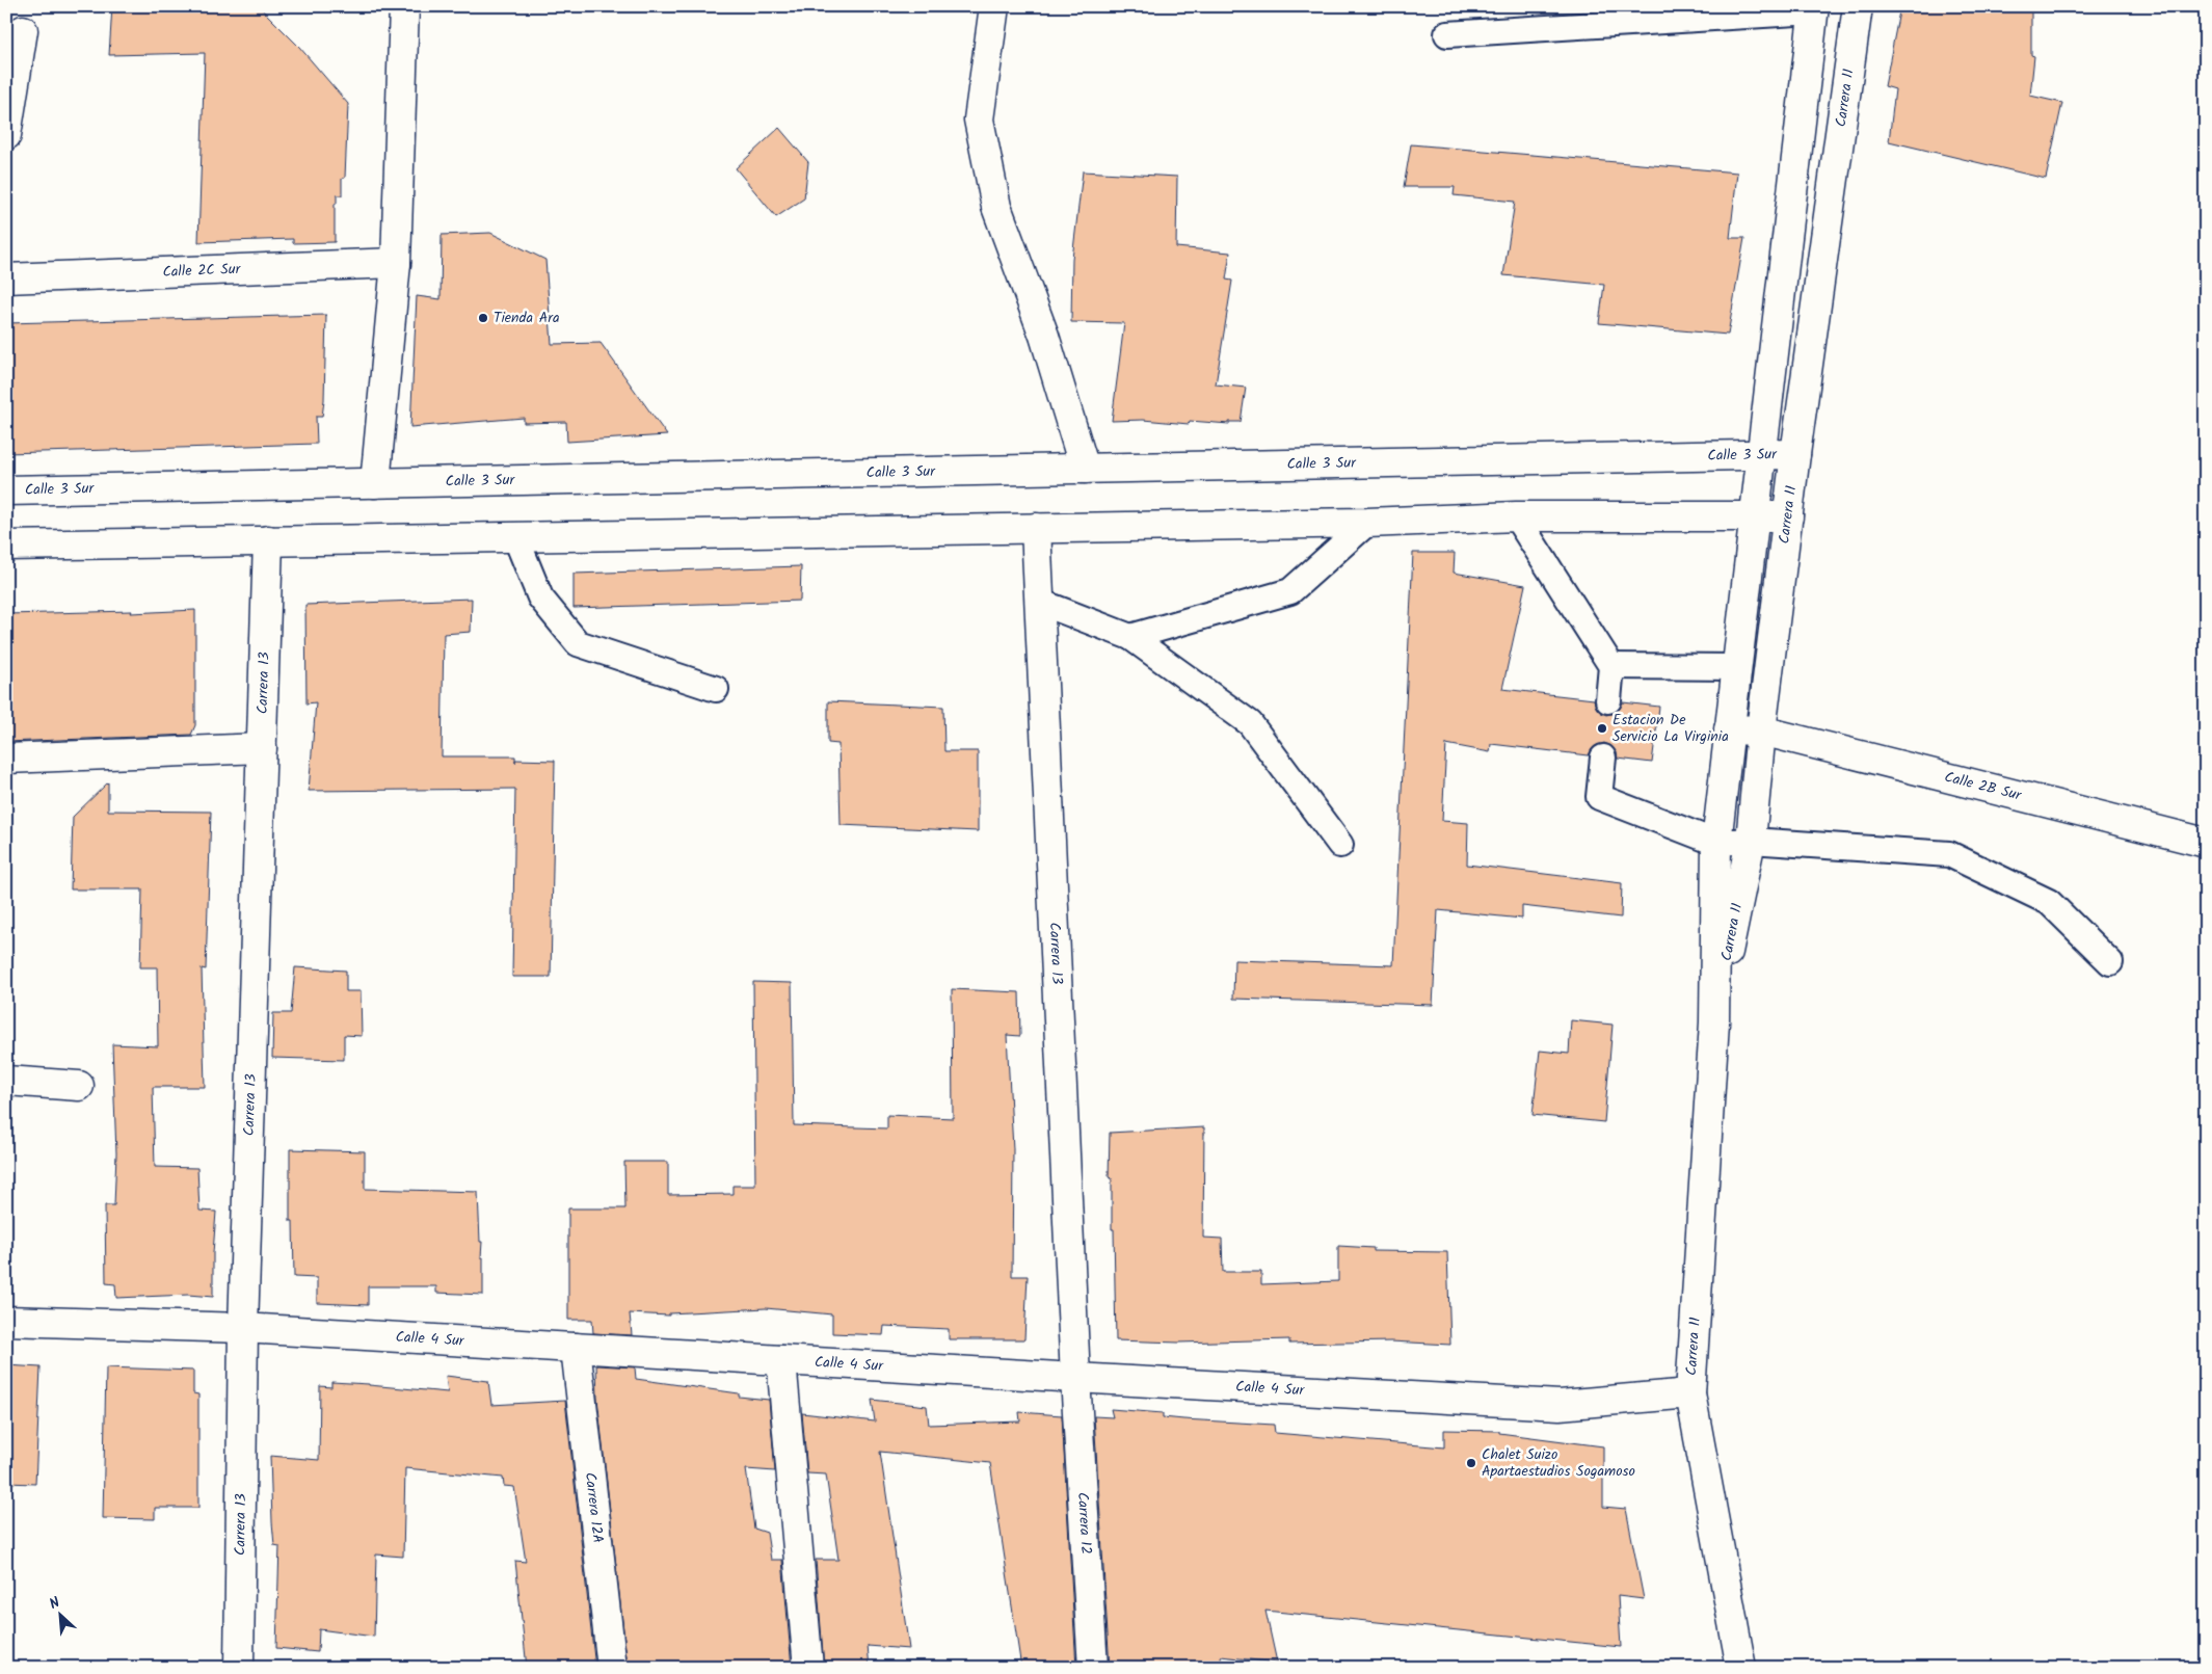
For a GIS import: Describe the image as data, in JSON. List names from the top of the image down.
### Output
{
  "streets": {
    "street": [
      "Carrera 11",
      "Calle 2C Sur",
      "Calle 3 Sur",
      "Carrera 13",
      "Calle 2B Sur",
      "Calle 4 Sur",
      "Carrera 12A",
      "Carrera 12"
    ]
  },
  "crossings": [
    ["Carrera 11", "Calle 3 Sur"],
    ["Carrera 11", "Calle 2B Sur"],
    ["Carrera 11", "Calle 4 Sur"],
    ["Carrera 13", "Calle 4 Sur"],
    ["Carrera 13", "Carrera 12"],
    ["Calle 4 Sur", "Carrera 12A"],
    ["Calle 4 Sur", "Carrera 12"]
  ],
  "places": ["Tienda Ara", "Estacion De Servicio La Virginia", "Chalet Suizo Apartaestudios Sogamoso"],
  "north": "top left"
}
